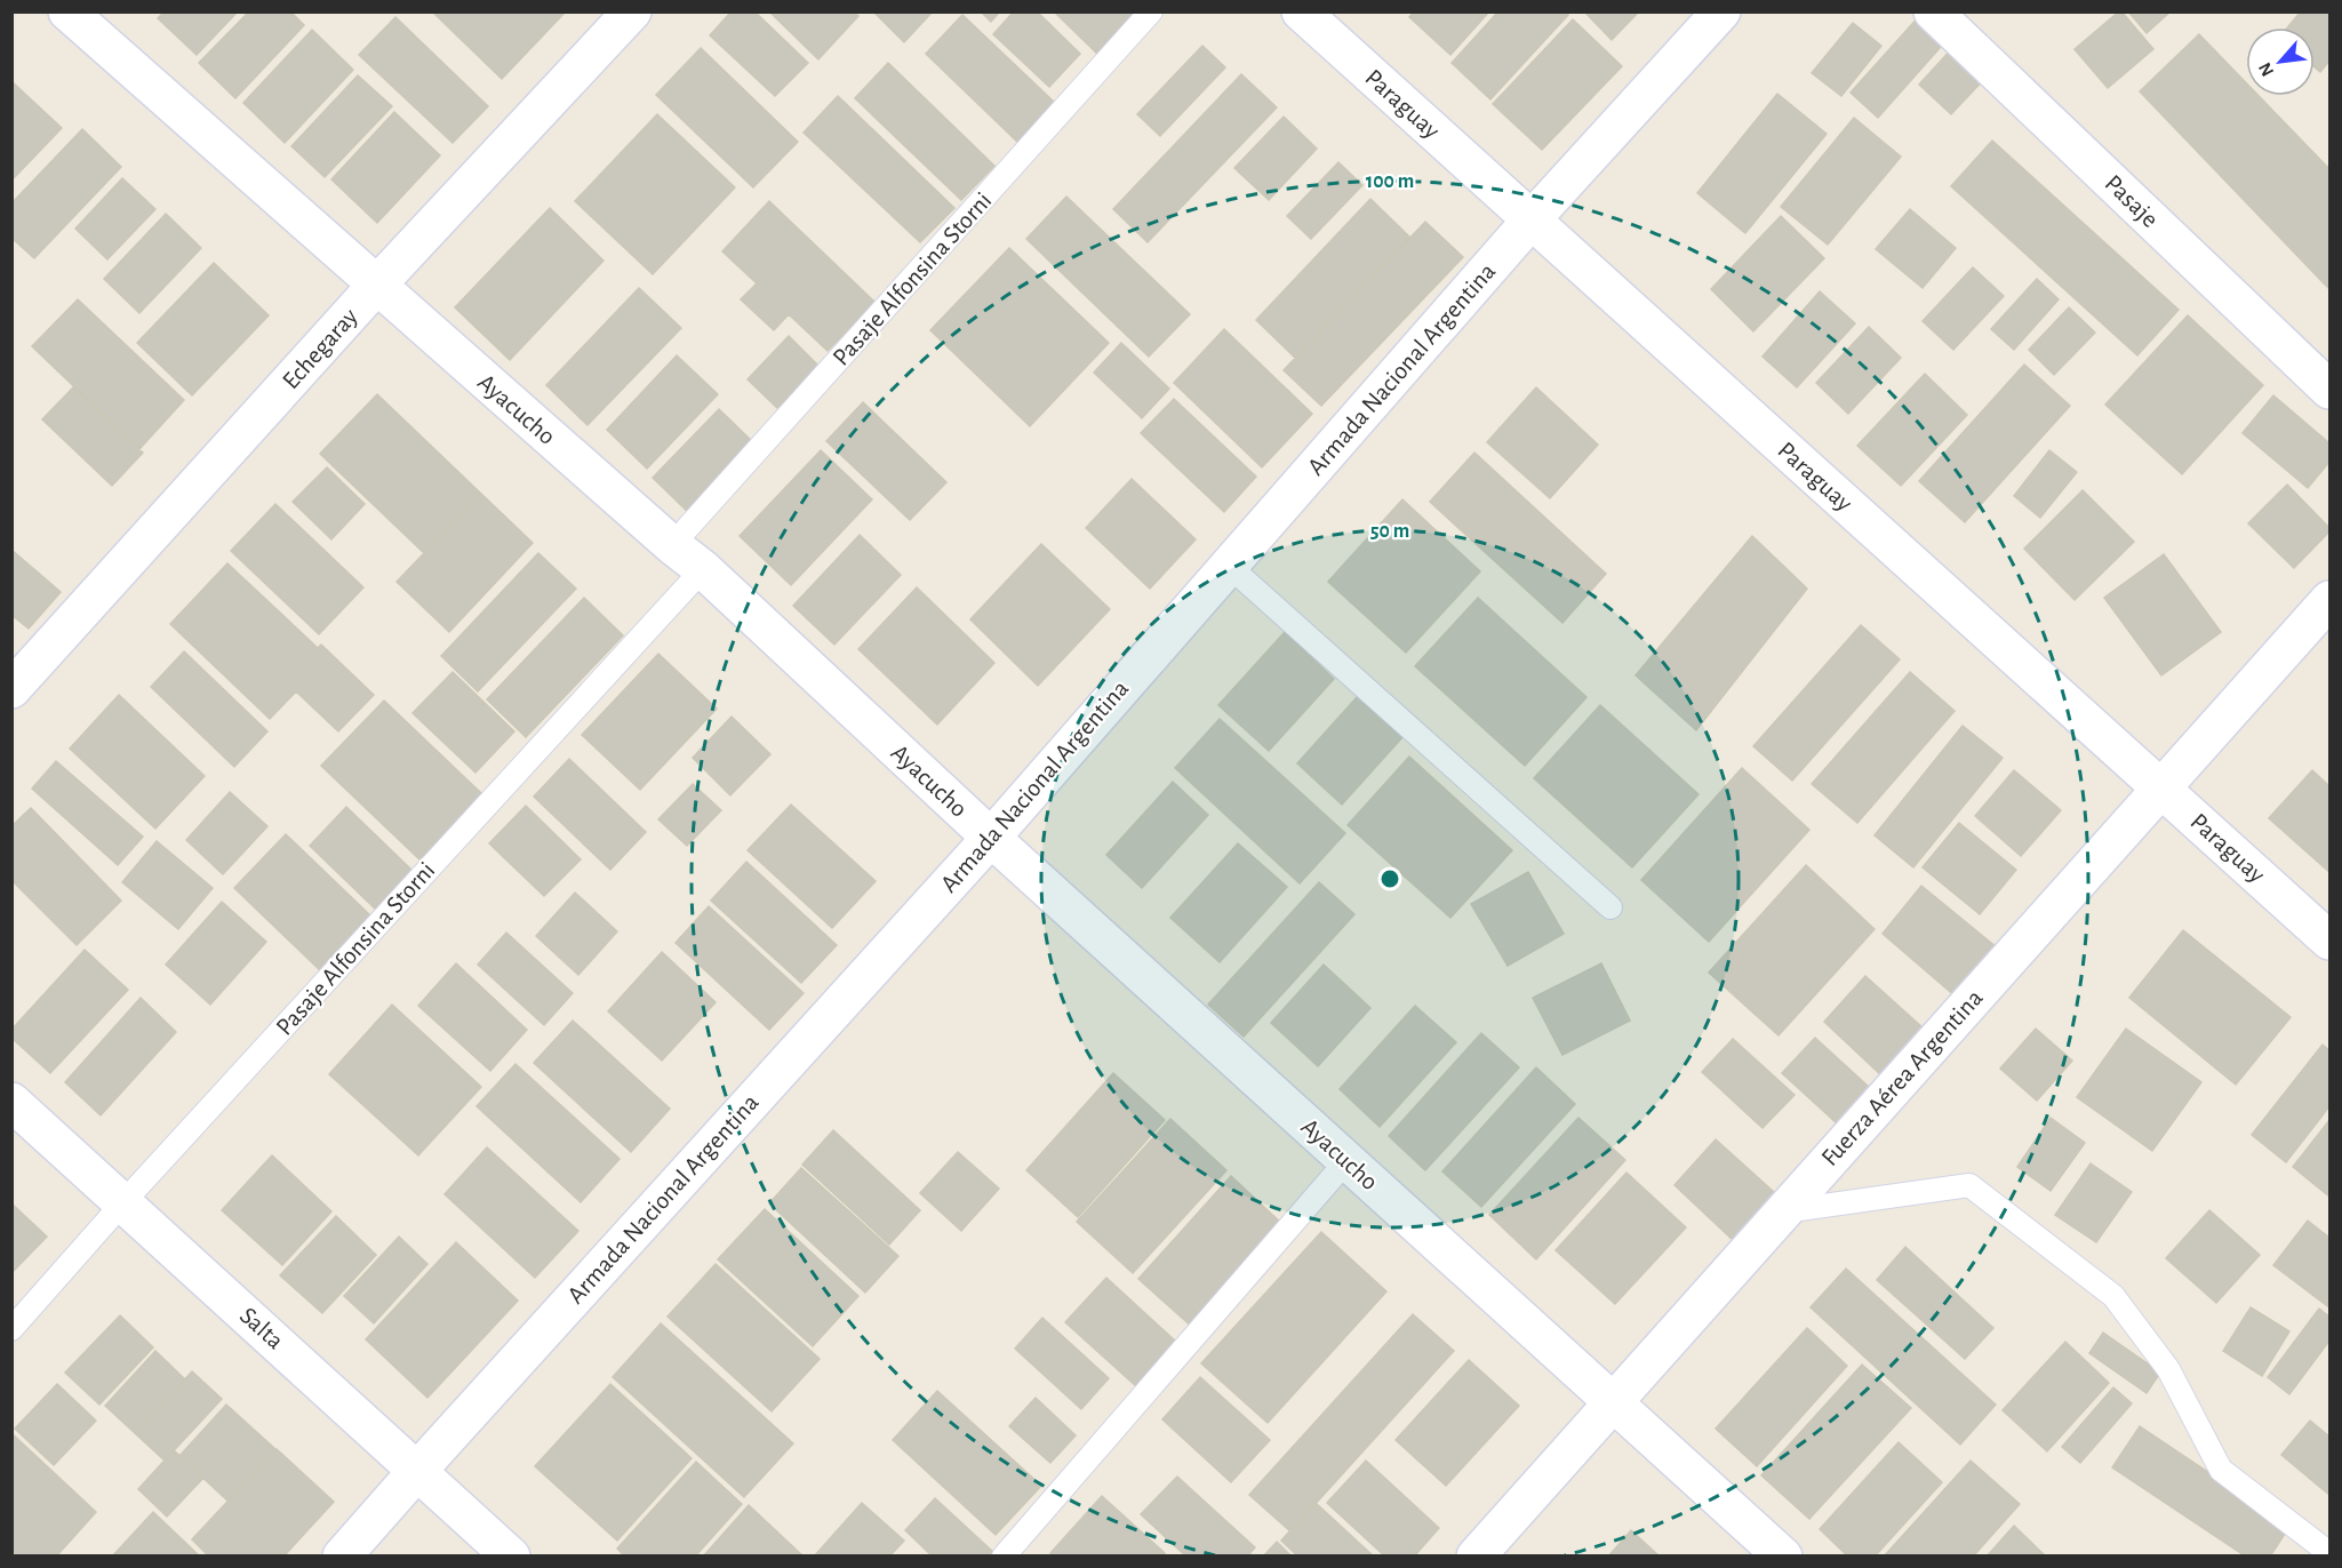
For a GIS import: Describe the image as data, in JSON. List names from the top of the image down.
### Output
{
  "streets": {
    "street": [
      "Paraguay",
      "Pasaje",
      "Echegaray",
      "Armada Nacional Argentina",
      "Ayacucho",
      "Fuerza Aérea Argentina",
      "Salta"
    ],
    "lane": ["Pasaje Alfonsina Storni"]
  },
  "crossings": [
    ["Paraguay", "Armada Nacional Argentina"],
    ["Paraguay", "Fuerza Aérea Argentina"],
    ["Pasaje Alfonsina Storni", "Ayacucho"],
    ["Pasaje Alfonsina Storni", "Salta"],
    ["Echegaray", "Ayacucho"],
    ["Armada Nacional Argentina", "Ayacucho"],
    ["Armada Nacional Argentina", "Salta"],
    ["Ayacucho", "Fuerza Aérea Argentina"]
  ],
  "north": "bottom left",
  "rings": ["100 m", "50 m"]
}
